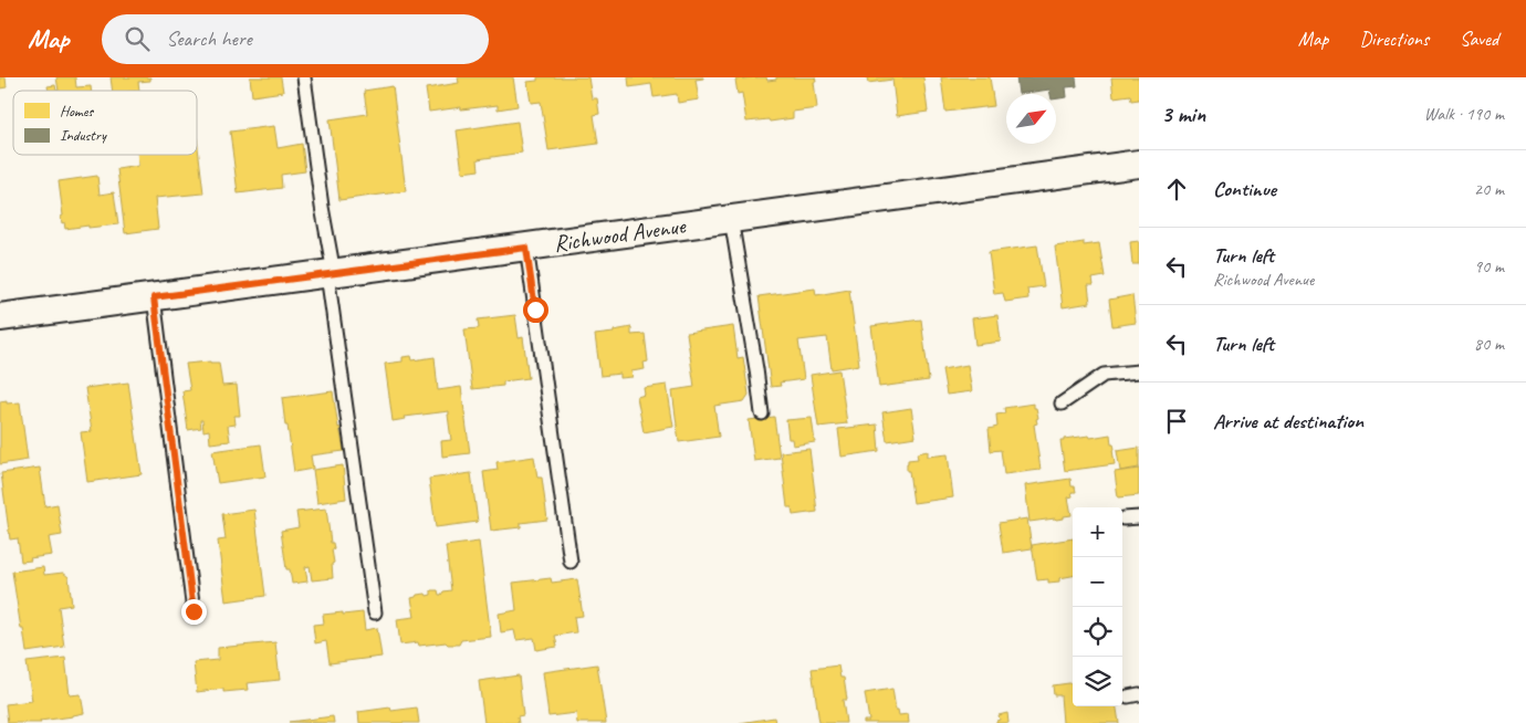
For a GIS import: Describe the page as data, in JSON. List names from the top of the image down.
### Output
{
  "streets": {
    "street": ["Richwood Avenue"]
  },
  "legend": ["Homes", "Industry"],
  "north": "top right",
  "page": {
    "header": "Map",
    "search": "Search here",
    "nav": ["Map", "Directions", "Saved"],
    "heading": ["3 min", "Walk · 190 m"],
    "list": [
      ["Continue", "20 m"],
      ["Turn left", "Richwood Avenue", "90 m"],
      ["Turn left", "80 m"],
      "Arrive at destination"
    ],
    "map_buttons": ["+", "−"]
  }
}
